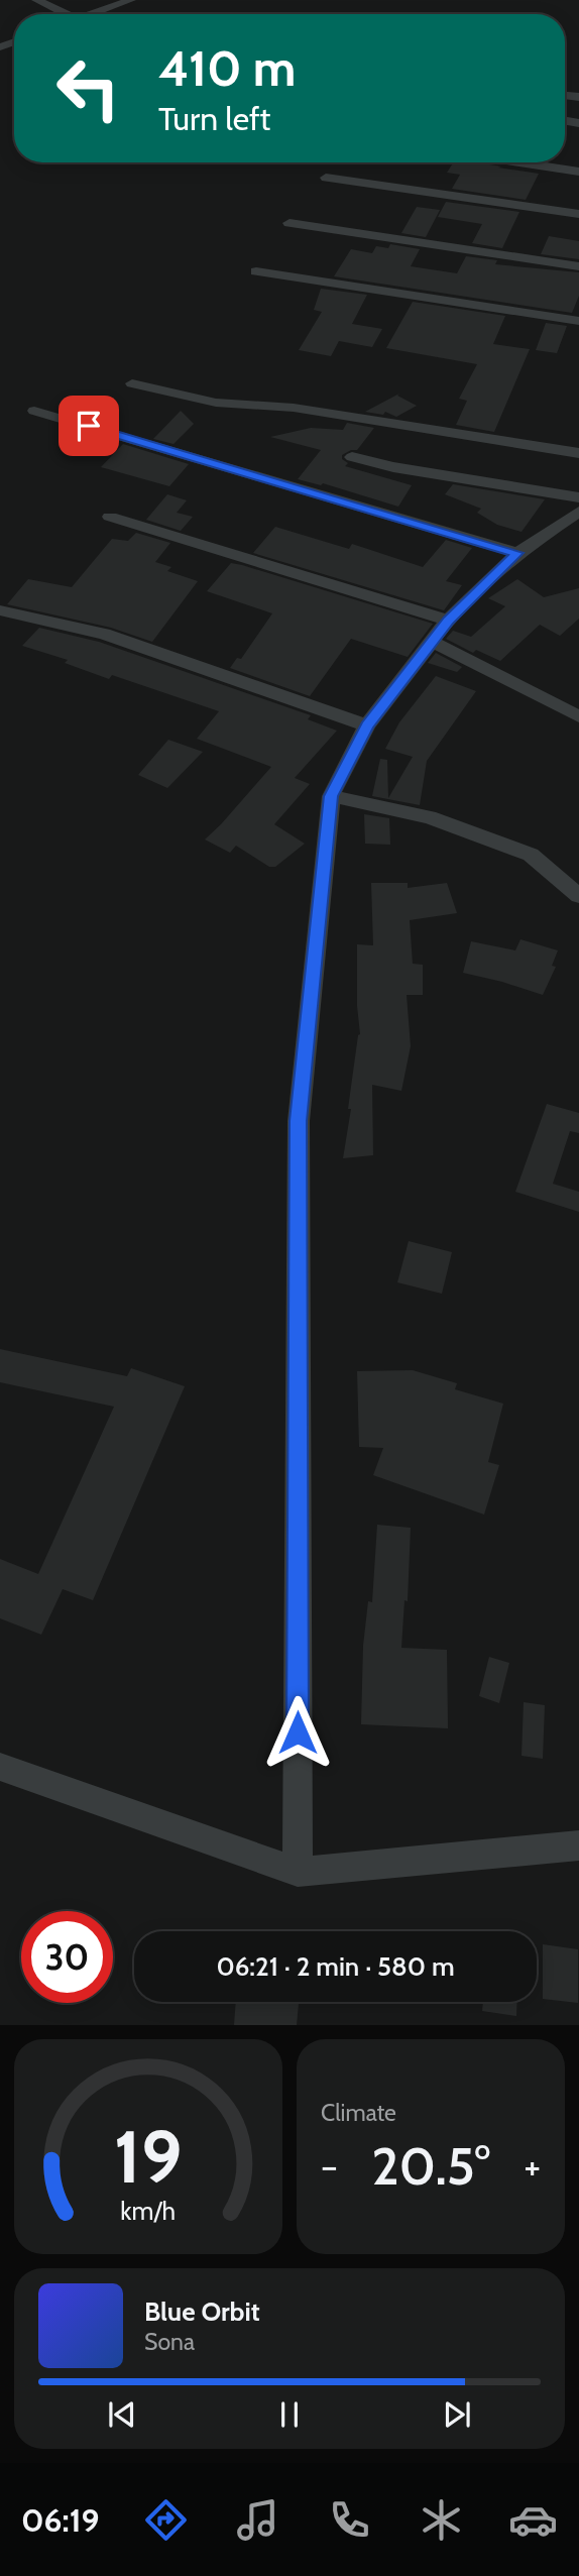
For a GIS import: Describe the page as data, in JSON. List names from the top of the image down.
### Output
{
  "page": {
    "turn": ["410 m", "Turn left"],
    "limit": "30",
    "trip": "06:21 · 2 min · 580 m",
    "tile": "Climate",
    "heat": ["−", "20.5°", "+"],
    "song": ["Blue Orbit", "Sona"],
    "tabs": "06:19",
    "gauge": ["19", "km/h"]
  }
}
